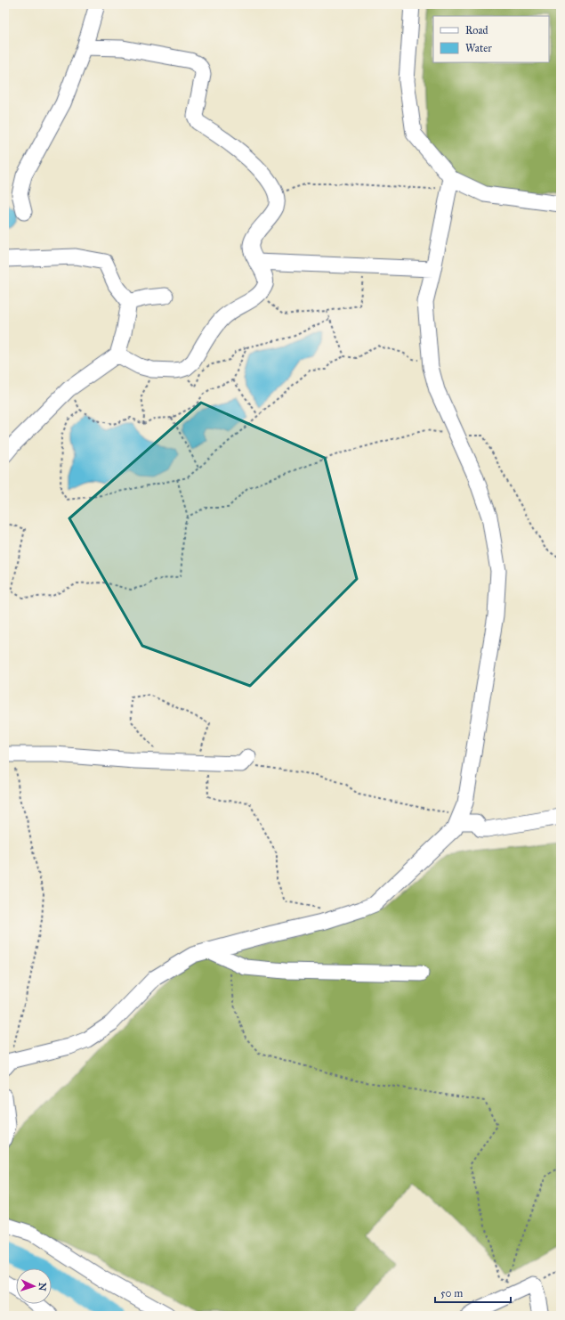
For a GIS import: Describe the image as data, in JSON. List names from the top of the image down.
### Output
{
  "legend": ["Road", "Water"],
  "scale_bar": "50 m",
  "north": "right"
}
